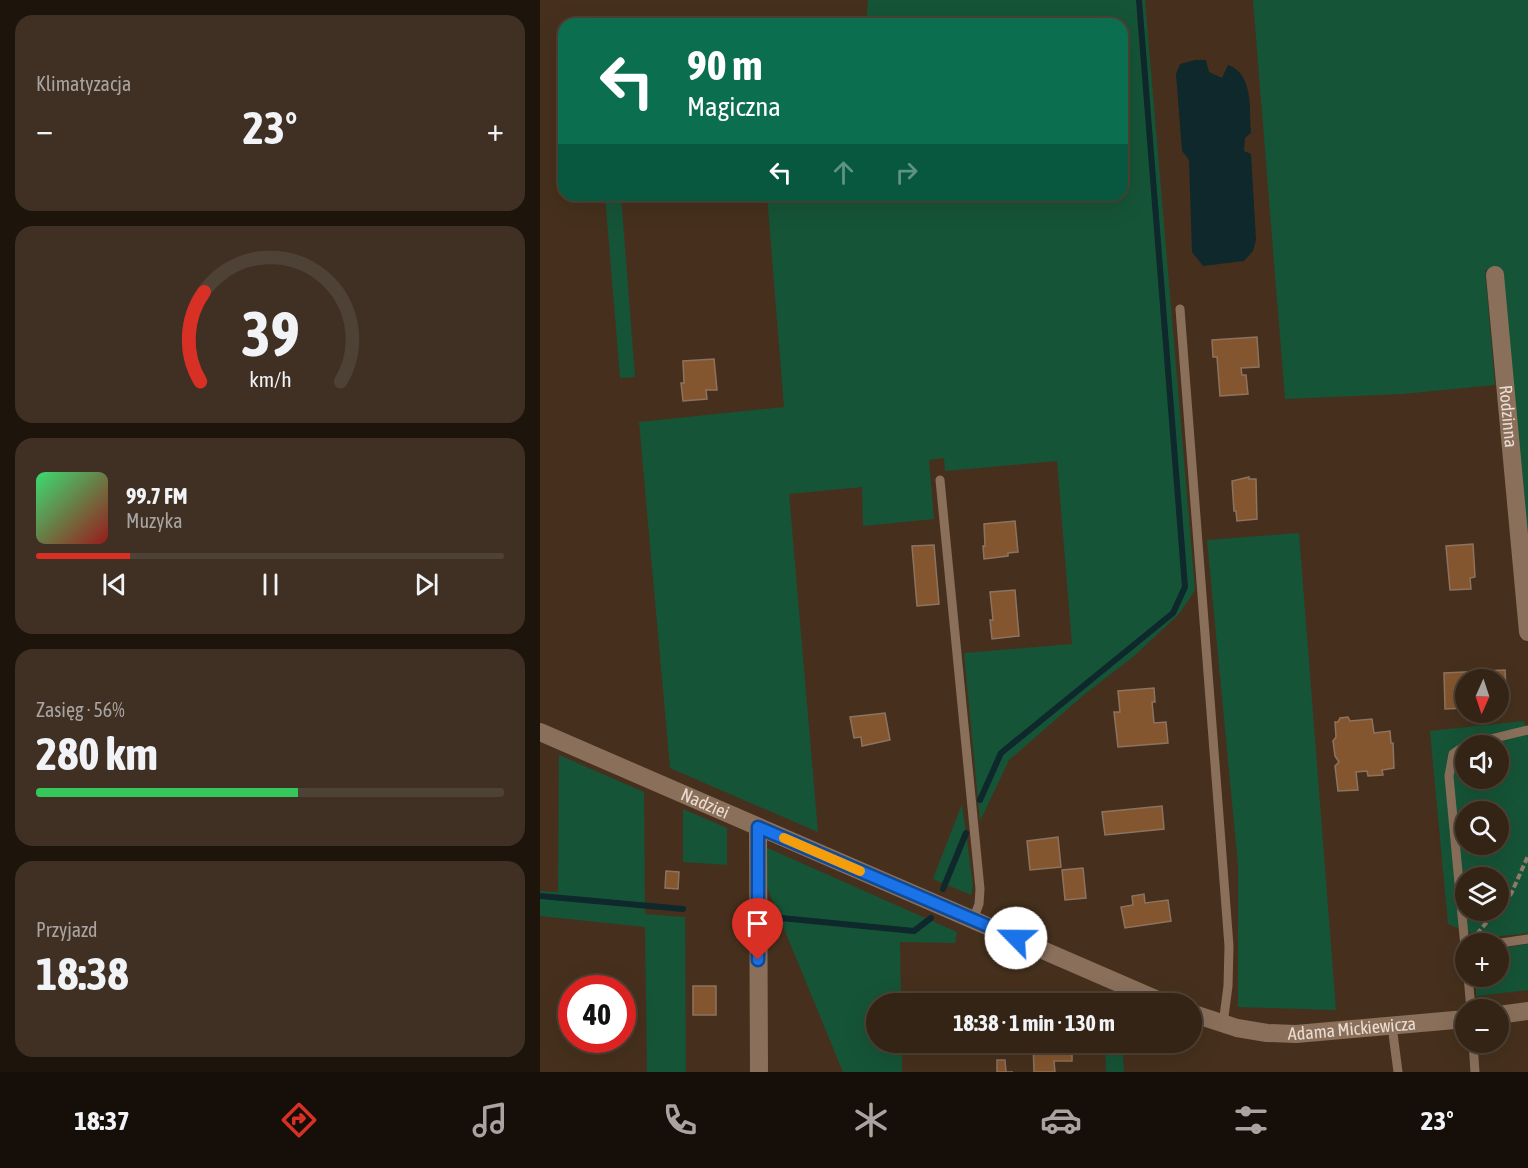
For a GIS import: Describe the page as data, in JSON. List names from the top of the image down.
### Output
{
  "streets": {
    "street": ["Rodzinna", "Nadziei", "Adama Mickiewicza"]
  },
  "north": "bottom",
  "page": {
    "tile": [
      "Klimatyzacja",
      ["Zasięg · 56%", "280 km"],
      ["Przyjazd", "18:38"]
    ],
    "turn": ["90 m", "Magiczna"],
    "heat": ["−", "23°", "+"],
    "song": ["99.7 FM", "Muzyka"],
    "map_buttons": ["+", "−"],
    "limit": "40",
    "trip": "18:38 · 1 min · 130 m",
    "tabs": ["18:37", "23°"],
    "gauge": ["39", "km/h"]
  }
}
